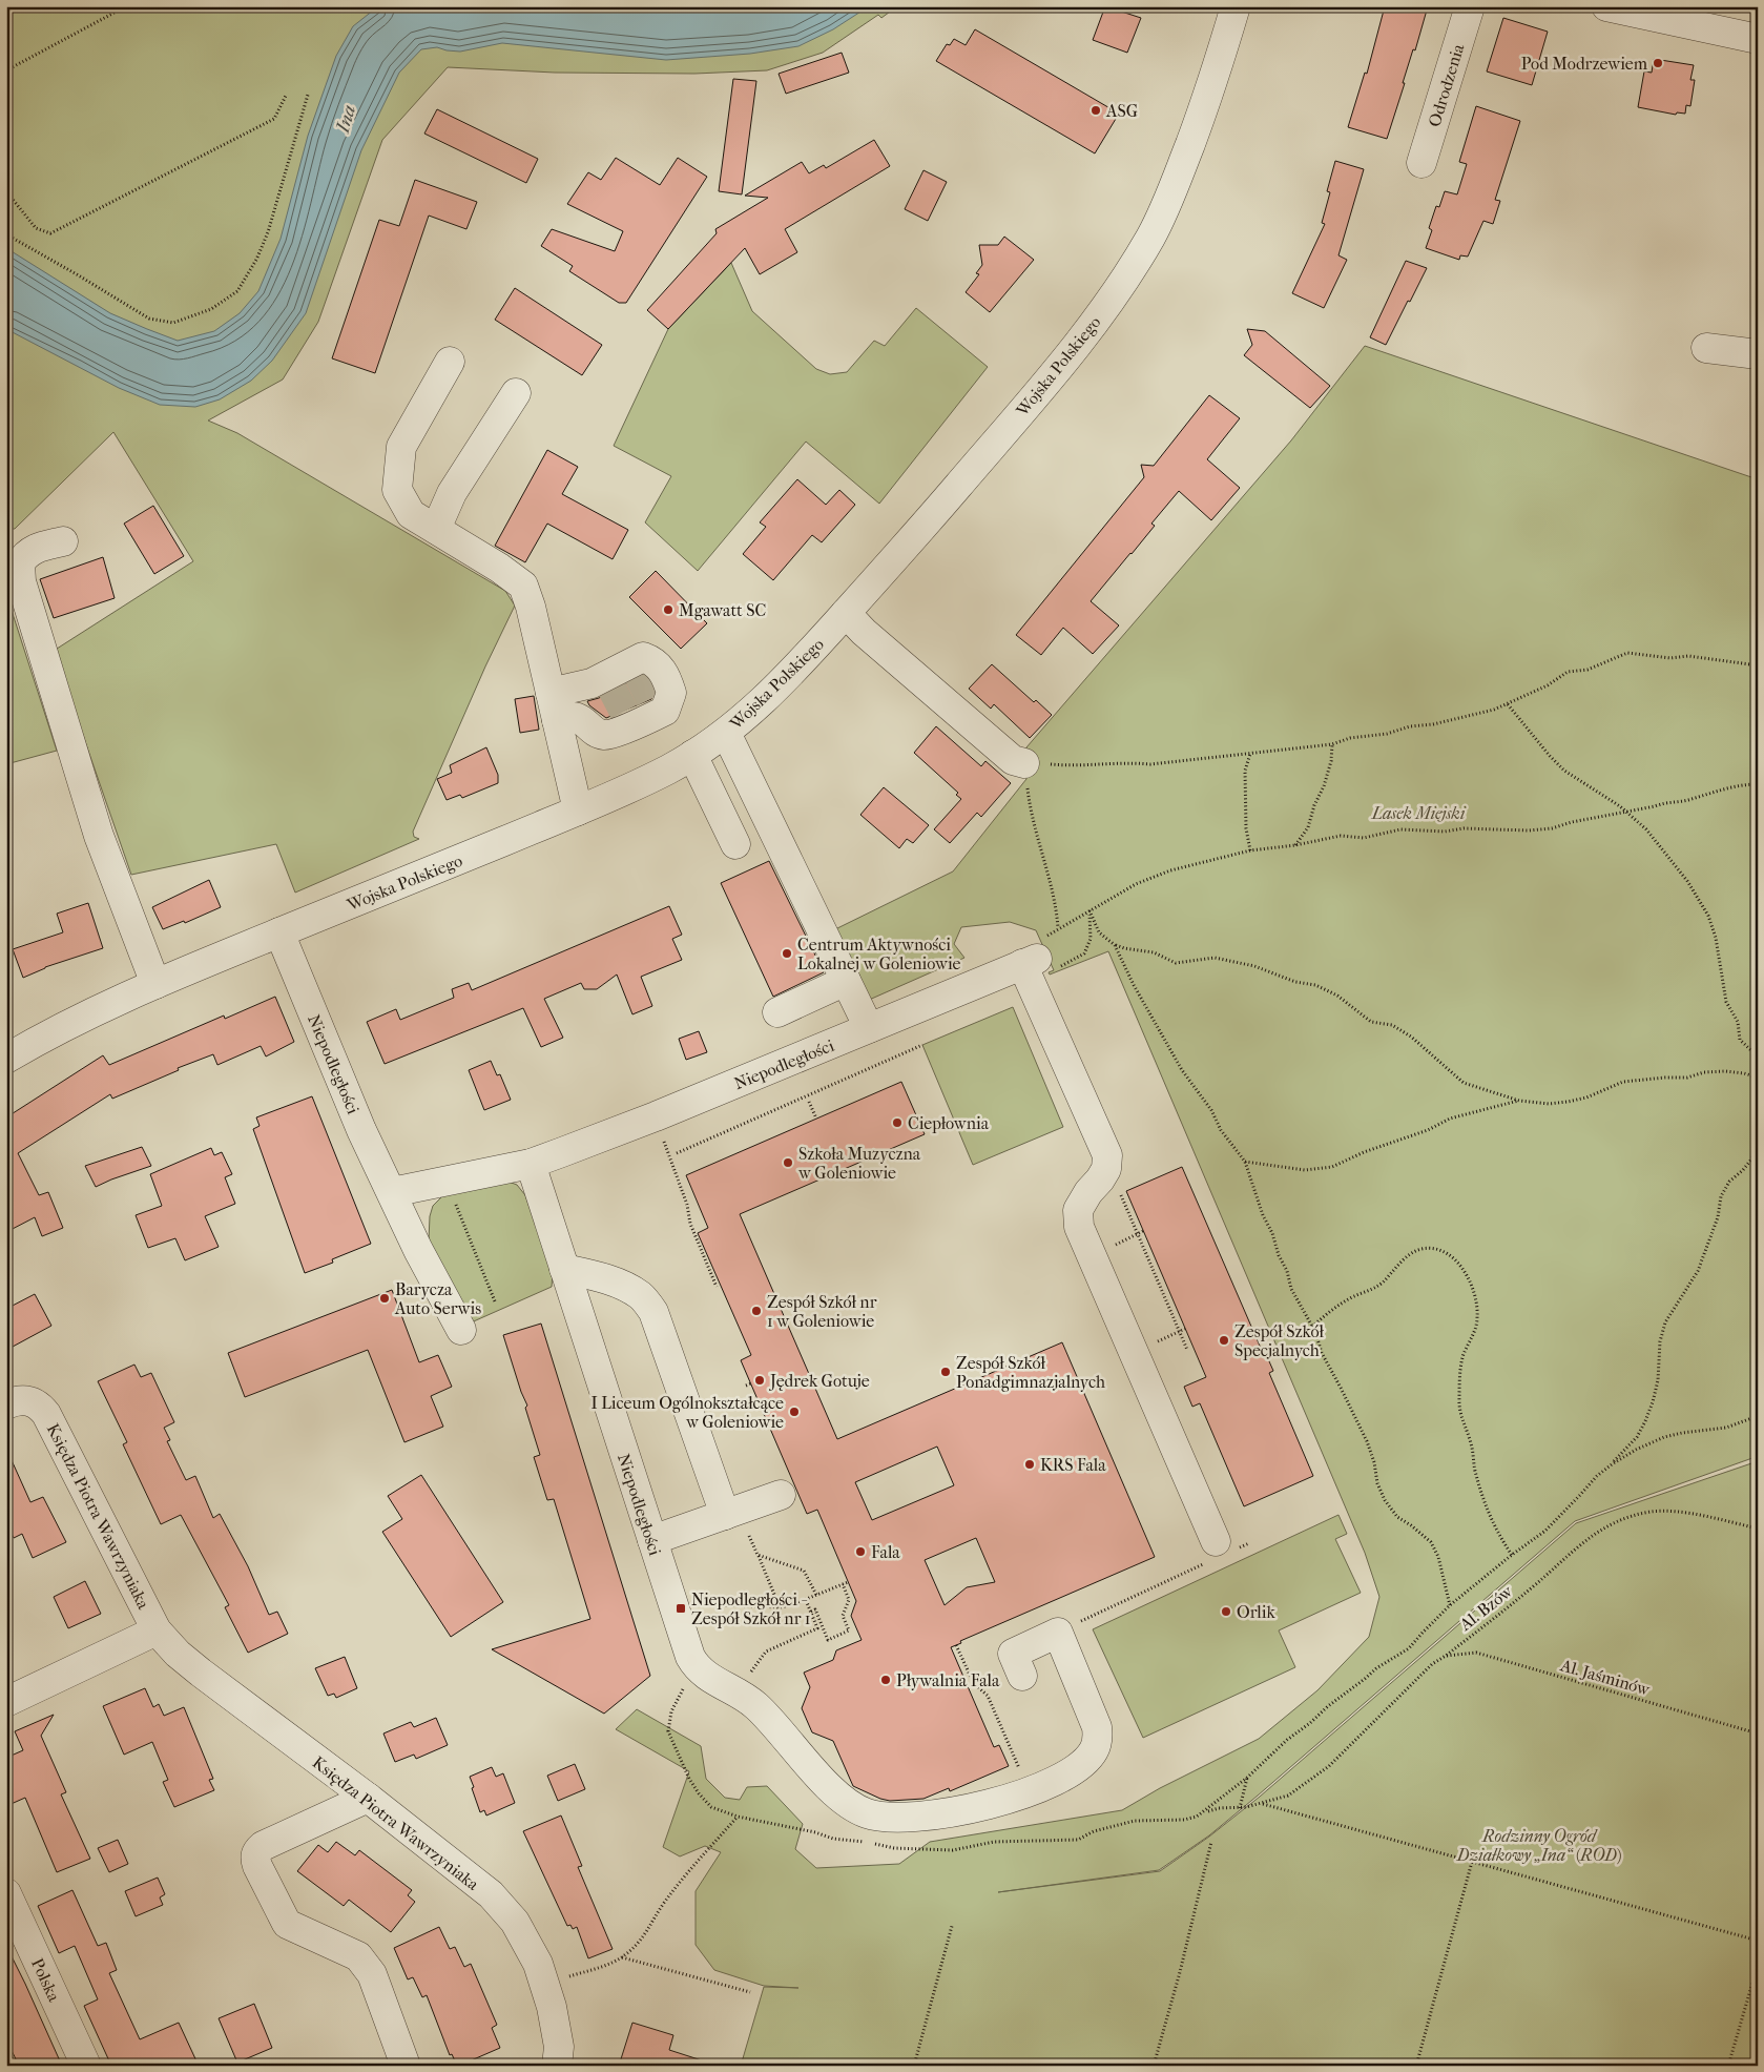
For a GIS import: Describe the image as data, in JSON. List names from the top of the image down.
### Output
{
  "streets": {
    "street": [
      "Odrodzenia",
      "Wojska Polskiego",
      "Niepodległości",
      "Księdza Piotra Wawrzyniaka",
      "Polska"
    ],
    "path": ["Al. Bzów", "Al. Jaśminów"]
  },
  "crossings": [
    ["Wojska Polskiego", "Niepodległości"],
    ["Niepodległości", "Al. Bzów"],
    ["Al. Bzów", "Al. Jaśminów"]
  ],
  "water": ["Ina"],
  "parks": ["Lasek Miejski", "Rodzinny Ogród Działkowy „Ina“ (ROD)"],
  "places": {
    "other": [
      "Pod Modrzewiem",
      "ASG",
      "Mgawatt SC",
      "Centrum Aktywności Lokalnej w Goleniowie",
      "Ciepłownia",
      "Szkoła Muzyczna w Goleniowie",
      "Barycza Auto Serwis",
      "Zespół Szkół nr 1 w Goleniowie",
      "Zespół Szkół Specjalnych",
      "Zespół Szkół Ponadgimnazjalnych",
      "Jędrek Gotuje",
      "I Liceum Ogólnokształcące w Goleniowie",
      "KRS Fala",
      "Fala",
      "Orlik",
      "Pływalnia Fala"
    ],
    "transit": ["Niepodległości - Zespół Szkół nr 1"]
  }
}
